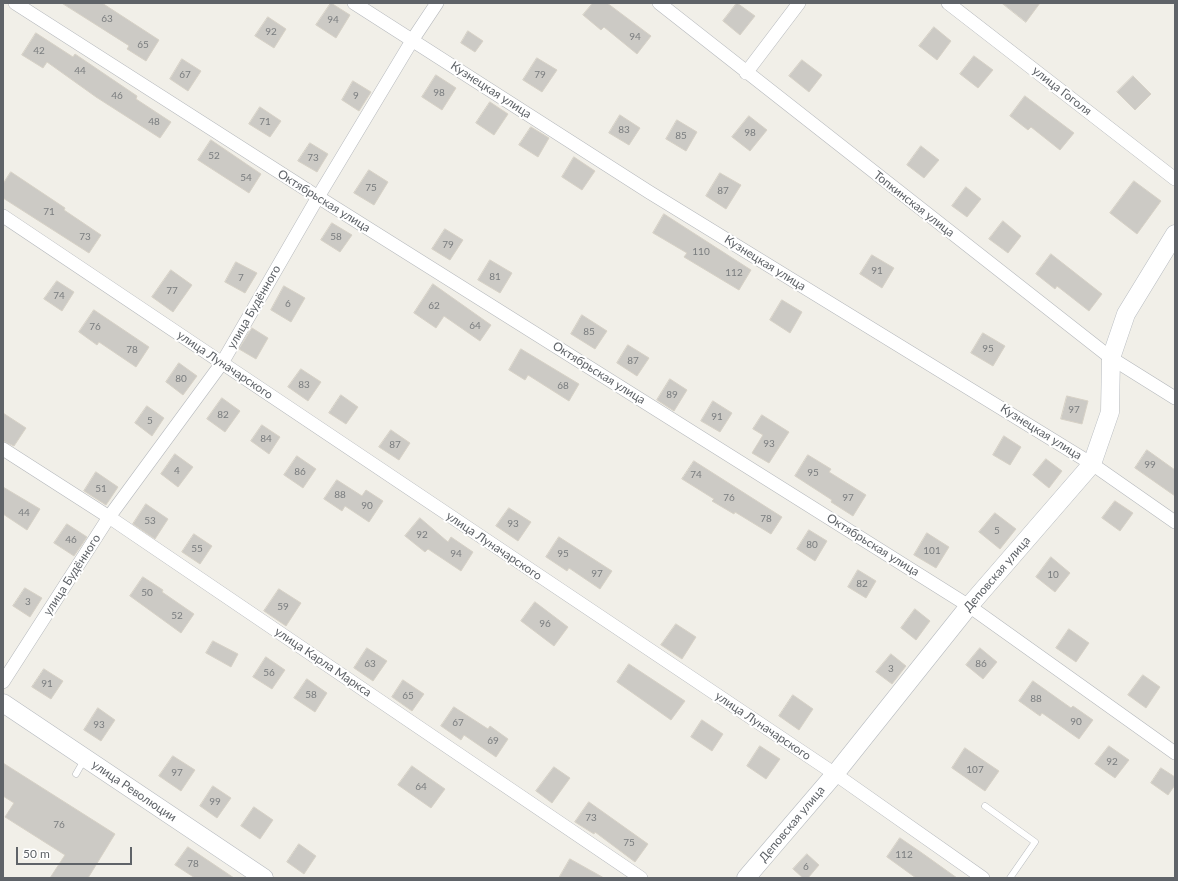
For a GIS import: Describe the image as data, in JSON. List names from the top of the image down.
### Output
{
  "streets": {
    "street": [
      "Кузнецкая улица",
      "улица Гоголя",
      "Октябрьская улица",
      "Топкинская улица",
      "улица Будённого",
      "улица Луначарского",
      "Деповская улица",
      "улица Карла Маркса",
      "улица Революции"
    ]
  },
  "crossings": [
    ["Кузнецкая улица", "улица Будённого"],
    ["Кузнецкая улица", "Деповская улица"],
    ["Октябрьская улица", "улица Будённого"],
    ["Октябрьская улица", "Деповская улица"],
    ["Топкинская улица", "Деповская улица"],
    ["улица Будённого", "улица Луначарского"],
    ["улица Будённого", "улица Карла Маркса"],
    ["улица Луначарского", "Деповская улица"]
  ],
  "house_numbers": [
    "63",
    "94",
    "92",
    "94",
    "65",
    "42",
    "44",
    "67",
    "79",
    "98",
    "46",
    "9",
    "48",
    "71",
    "83",
    "98",
    "85",
    "52",
    "73",
    "54",
    "75",
    "87",
    "71",
    "73",
    "58",
    "79",
    "110",
    "91",
    "112",
    "81",
    "7",
    "77",
    "74",
    "6",
    "62",
    "64",
    "76",
    "85",
    "95",
    "78",
    "87",
    "80",
    "83",
    "68",
    "89",
    "97",
    "82",
    "91",
    "5",
    "84",
    "93",
    "87",
    "99",
    "4",
    "86",
    "95",
    "74",
    "51",
    "88",
    "76",
    "97",
    "90",
    "44",
    "78",
    "53",
    "93",
    "5",
    "92",
    "46",
    "80",
    "55",
    "101",
    "94",
    "95",
    "97",
    "10",
    "82",
    "50",
    "3",
    "59",
    "52",
    "96",
    "63",
    "86",
    "3",
    "56",
    "91",
    "58",
    "65",
    "88",
    "90",
    "67",
    "93",
    "69",
    "92",
    "107",
    "97",
    "64",
    "99",
    "73",
    "76",
    "75",
    "112",
    "78",
    "6"
  ],
  "scale_bar": "50 m"
}
